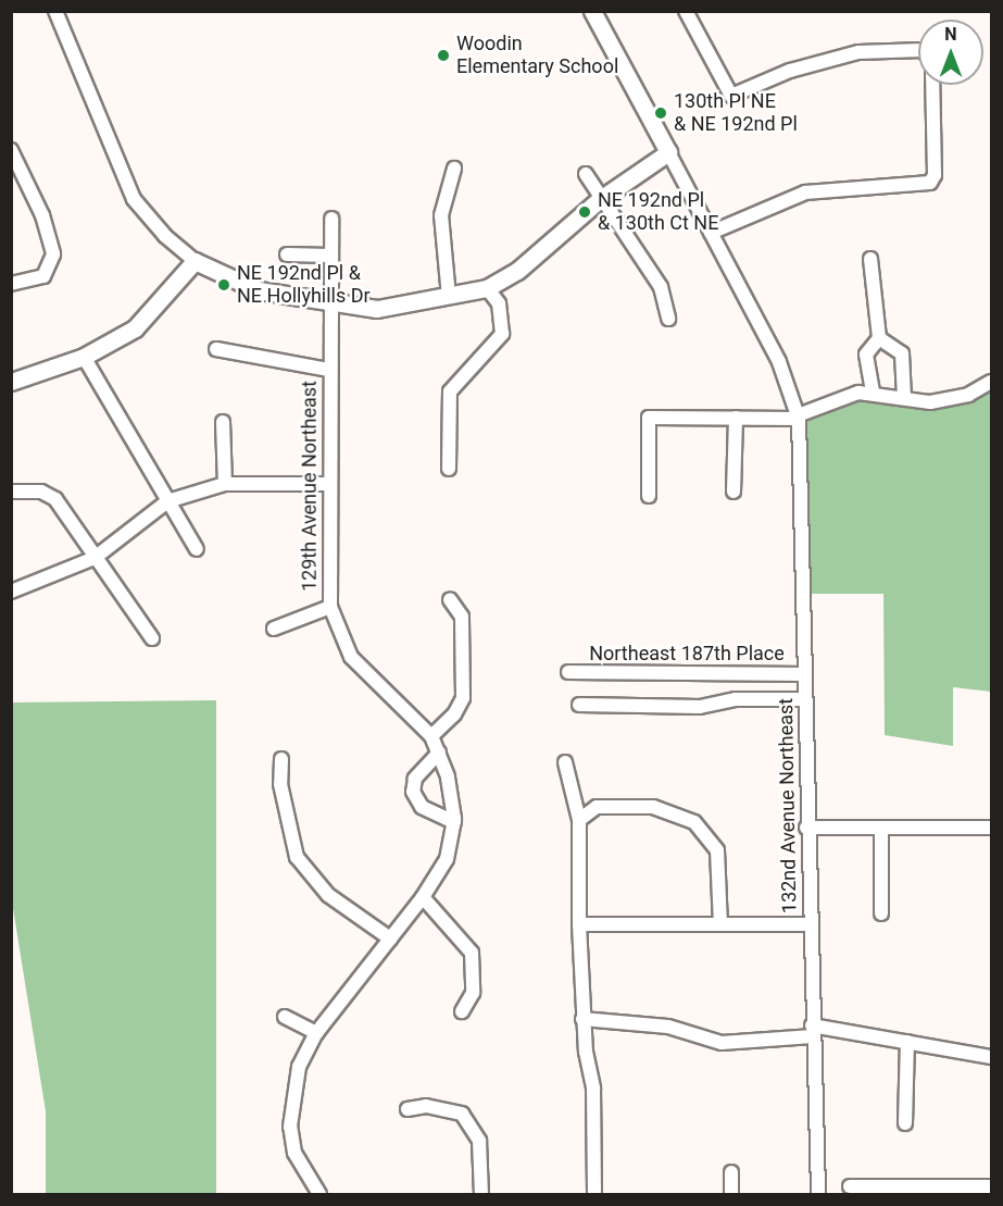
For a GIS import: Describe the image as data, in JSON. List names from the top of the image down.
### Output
{
  "streets": {
    "street": ["129th Avenue Northeast", "Northeast 187th Place", "132nd Avenue Northeast"]
  },
  "crossings": [
    ["Northeast 187th Place", "132nd Avenue Northeast"]
  ],
  "places": [
    "Woodin Elementary School",
    "130th Pl NE & NE 192nd Pl",
    "NE 192nd Pl & 130th Ct NE",
    "NE 192nd Pl & NE Hollyhills Dr"
  ],
  "north": "top"
}
